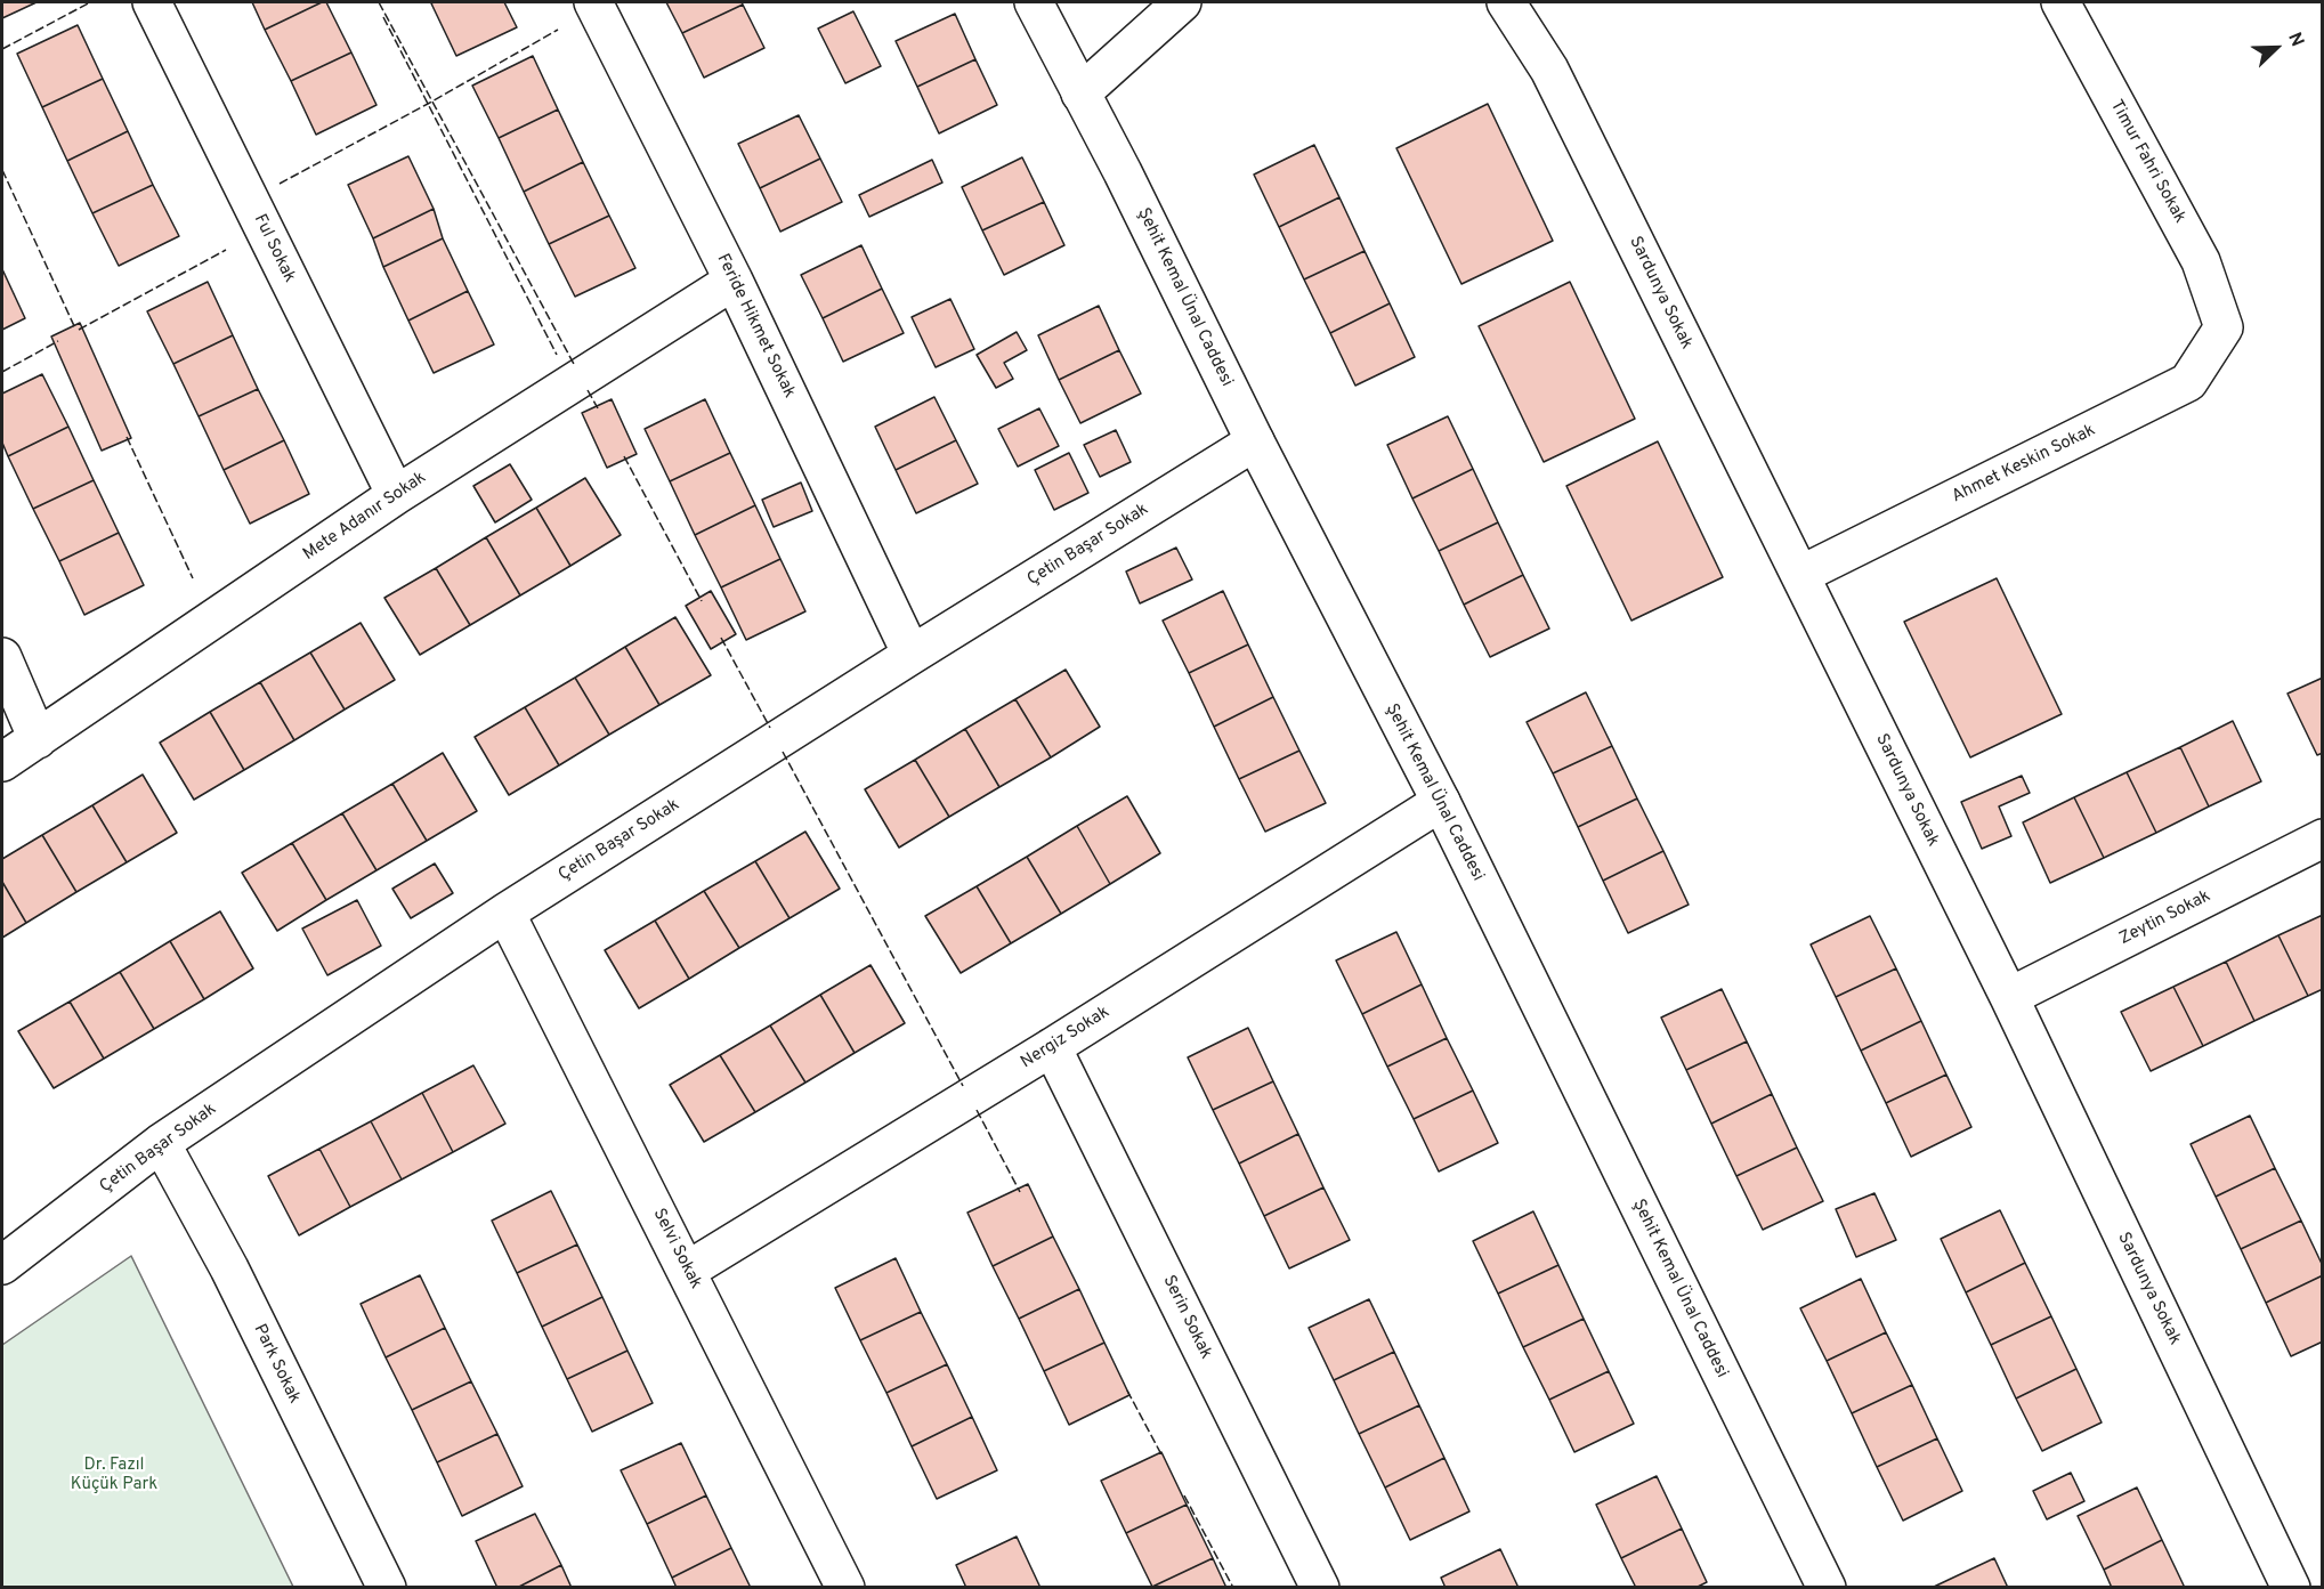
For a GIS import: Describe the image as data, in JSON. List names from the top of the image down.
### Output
{
  "streets": {
    "street": [
      "Timur Fahri Sokak",
      "Ful Sokak",
      "Sardunya Sokak",
      "Şehit Kemal Ünal Caddesi",
      "Feride Hikmet Sokak",
      "Ahmet Keskin Sokak",
      "Mete Adanır Sokak",
      "Çetin Başar Sokak",
      "Zeytin Sokak",
      "Nergiz Sokak",
      "Selvi Sokak",
      "Serin Sokak",
      "Park Sokak"
    ]
  },
  "crossings": [
    ["Timur Fahri Sokak", "Ahmet Keskin Sokak"],
    ["Ful Sokak", "Mete Adanır Sokak"],
    ["Sardunya Sokak", "Ahmet Keskin Sokak"],
    ["Sardunya Sokak", "Zeytin Sokak"],
    ["Şehit Kemal Ünal Caddesi", "Çetin Başar Sokak"],
    ["Şehit Kemal Ünal Caddesi", "Nergiz Sokak"],
    ["Feride Hikmet Sokak", "Mete Adanır Sokak"],
    ["Feride Hikmet Sokak", "Çetin Başar Sokak"],
    ["Çetin Başar Sokak", "Selvi Sokak"],
    ["Çetin Başar Sokak", "Park Sokak"],
    ["Nergiz Sokak", "Selvi Sokak"],
    ["Nergiz Sokak", "Serin Sokak"]
  ],
  "parks": ["Dr. Fazıl Küçük Park"],
  "north": "top right"
}
